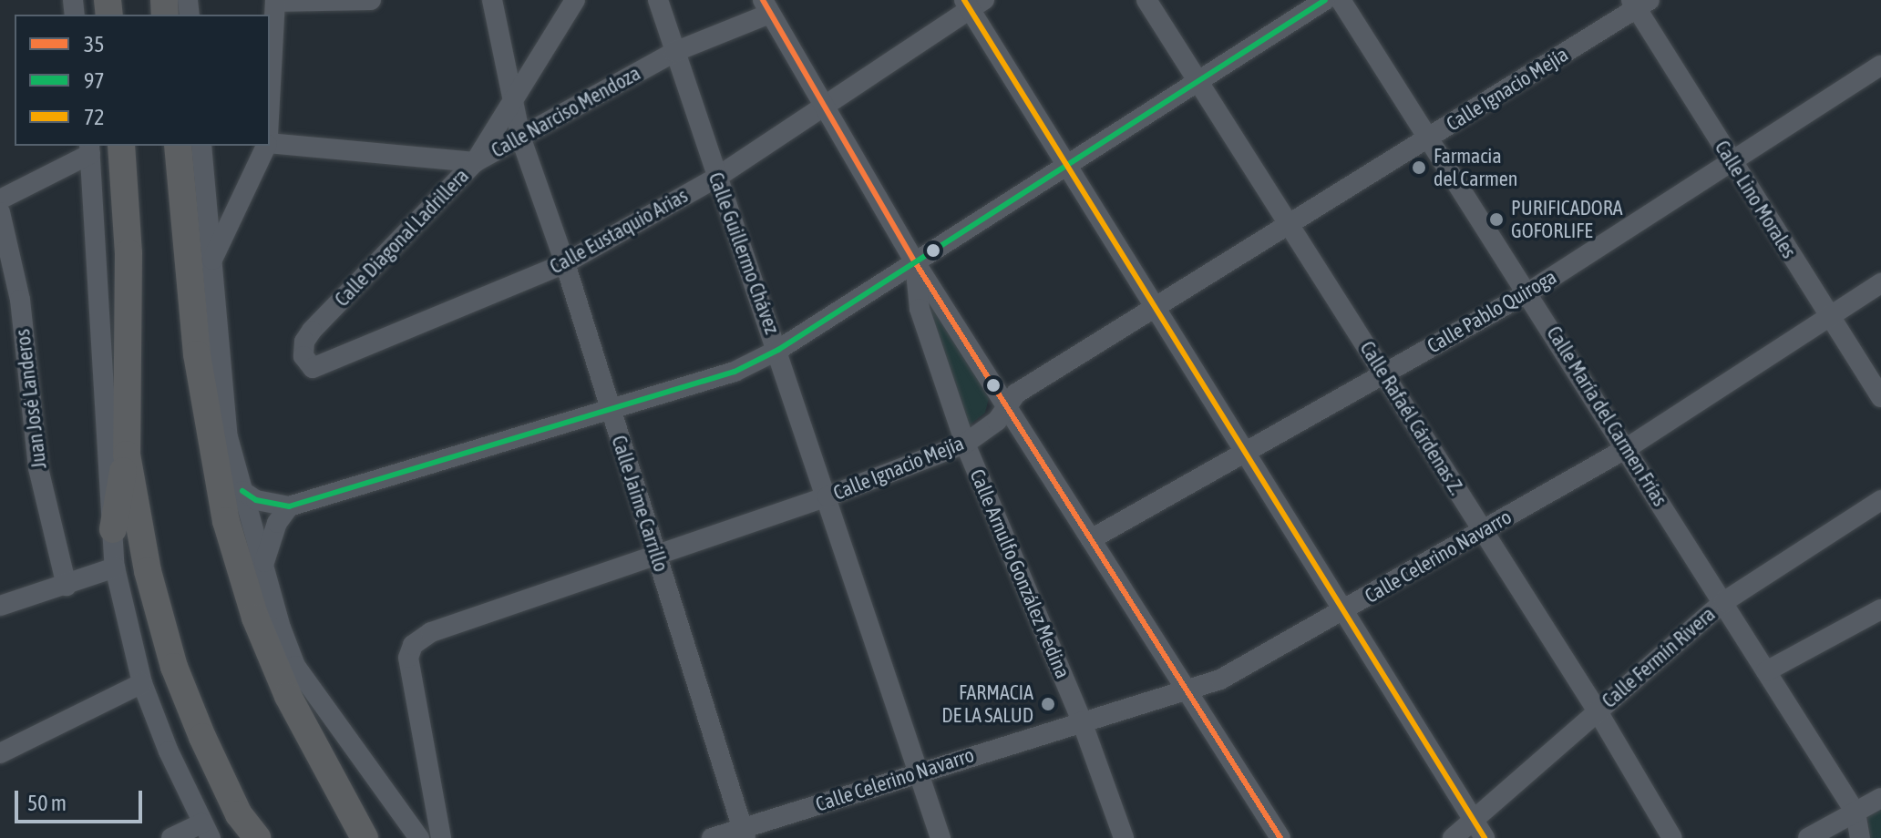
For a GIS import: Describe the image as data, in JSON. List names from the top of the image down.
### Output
{
  "streets": {
    "street": [
      "Calle Ignacio Mejía",
      "Calle Narciso Mendoza",
      "Calle Lino Morales",
      "Calle Eustaquio Arias",
      "Calle Diagonal Ladrillera",
      "Calle Guillermo Chávez",
      "Calle Pablo Quiroga",
      "Juan José Landeros",
      "Calle María del Carmen Frías",
      "Calle Rafaél Cárdenas Z.",
      "Calle Jaime Carrillo",
      "Calle Celerino Navarro",
      "Calle Arnulfo González Medina",
      "Calle Fermín Rivera"
    ]
  },
  "crossings": [
    ["Calle Ignacio Mejía", "Calle Lino Morales"],
    ["Calle Ignacio Mejía", "Calle Guillermo Chávez"],
    ["Calle Ignacio Mejía", "Calle María del Carmen Frías"],
    ["Calle Ignacio Mejía", "Calle Rafaél Cárdenas Z."],
    ["Calle Ignacio Mejía", "Calle Jaime Carrillo"],
    ["Calle Ignacio Mejía", "Calle Arnulfo González Medina"],
    ["Calle Narciso Mendoza", "Calle Diagonal Ladrillera"],
    ["Calle Narciso Mendoza", "Calle Guillermo Chávez"],
    ["Calle Narciso Mendoza", "Calle Jaime Carrillo"],
    ["Calle Narciso Mendoza", "Calle Arnulfo González Medina"],
    ["Calle Lino Morales", "Calle Pablo Quiroga"],
    ["Calle Lino Morales", "Calle Celerino Navarro"],
    ["Calle Eustaquio Arias", "Calle Diagonal Ladrillera"],
    ["Calle Eustaquio Arias", "Calle Guillermo Chávez"],
    ["Calle Eustaquio Arias", "Calle Jaime Carrillo"],
    ["Calle Eustaquio Arias", "Calle Arnulfo González Medina"],
    ["Calle Diagonal Ladrillera", "Calle Jaime Carrillo"],
    ["Calle Guillermo Chávez", "Calle Celerino Navarro"],
    ["Calle Pablo Quiroga", "Calle María del Carmen Frías"],
    ["Calle Pablo Quiroga", "Calle Rafaél Cárdenas Z."],
    ["Calle María del Carmen Frías", "Calle Celerino Navarro"],
    ["Calle María del Carmen Frías", "Calle Fermín Rivera"],
    ["Calle Rafaél Cárdenas Z.", "Calle Celerino Navarro"],
    ["Calle Rafaél Cárdenas Z.", "Calle Fermín Rivera"],
    ["Calle Jaime Carrillo", "Calle Celerino Navarro"],
    ["Calle Celerino Navarro", "Calle Arnulfo González Medina"]
  ],
  "places": ["Farmacia del Carmen", "PURIFICADORA GOFORLIFE", "FARMACIA DE LA SALUD"],
  "lines": ["transit line 35", "transit line 97", "transit line 72"],
  "legend": ["35", "97", "72"],
  "scale_bar": "50 m"
}
